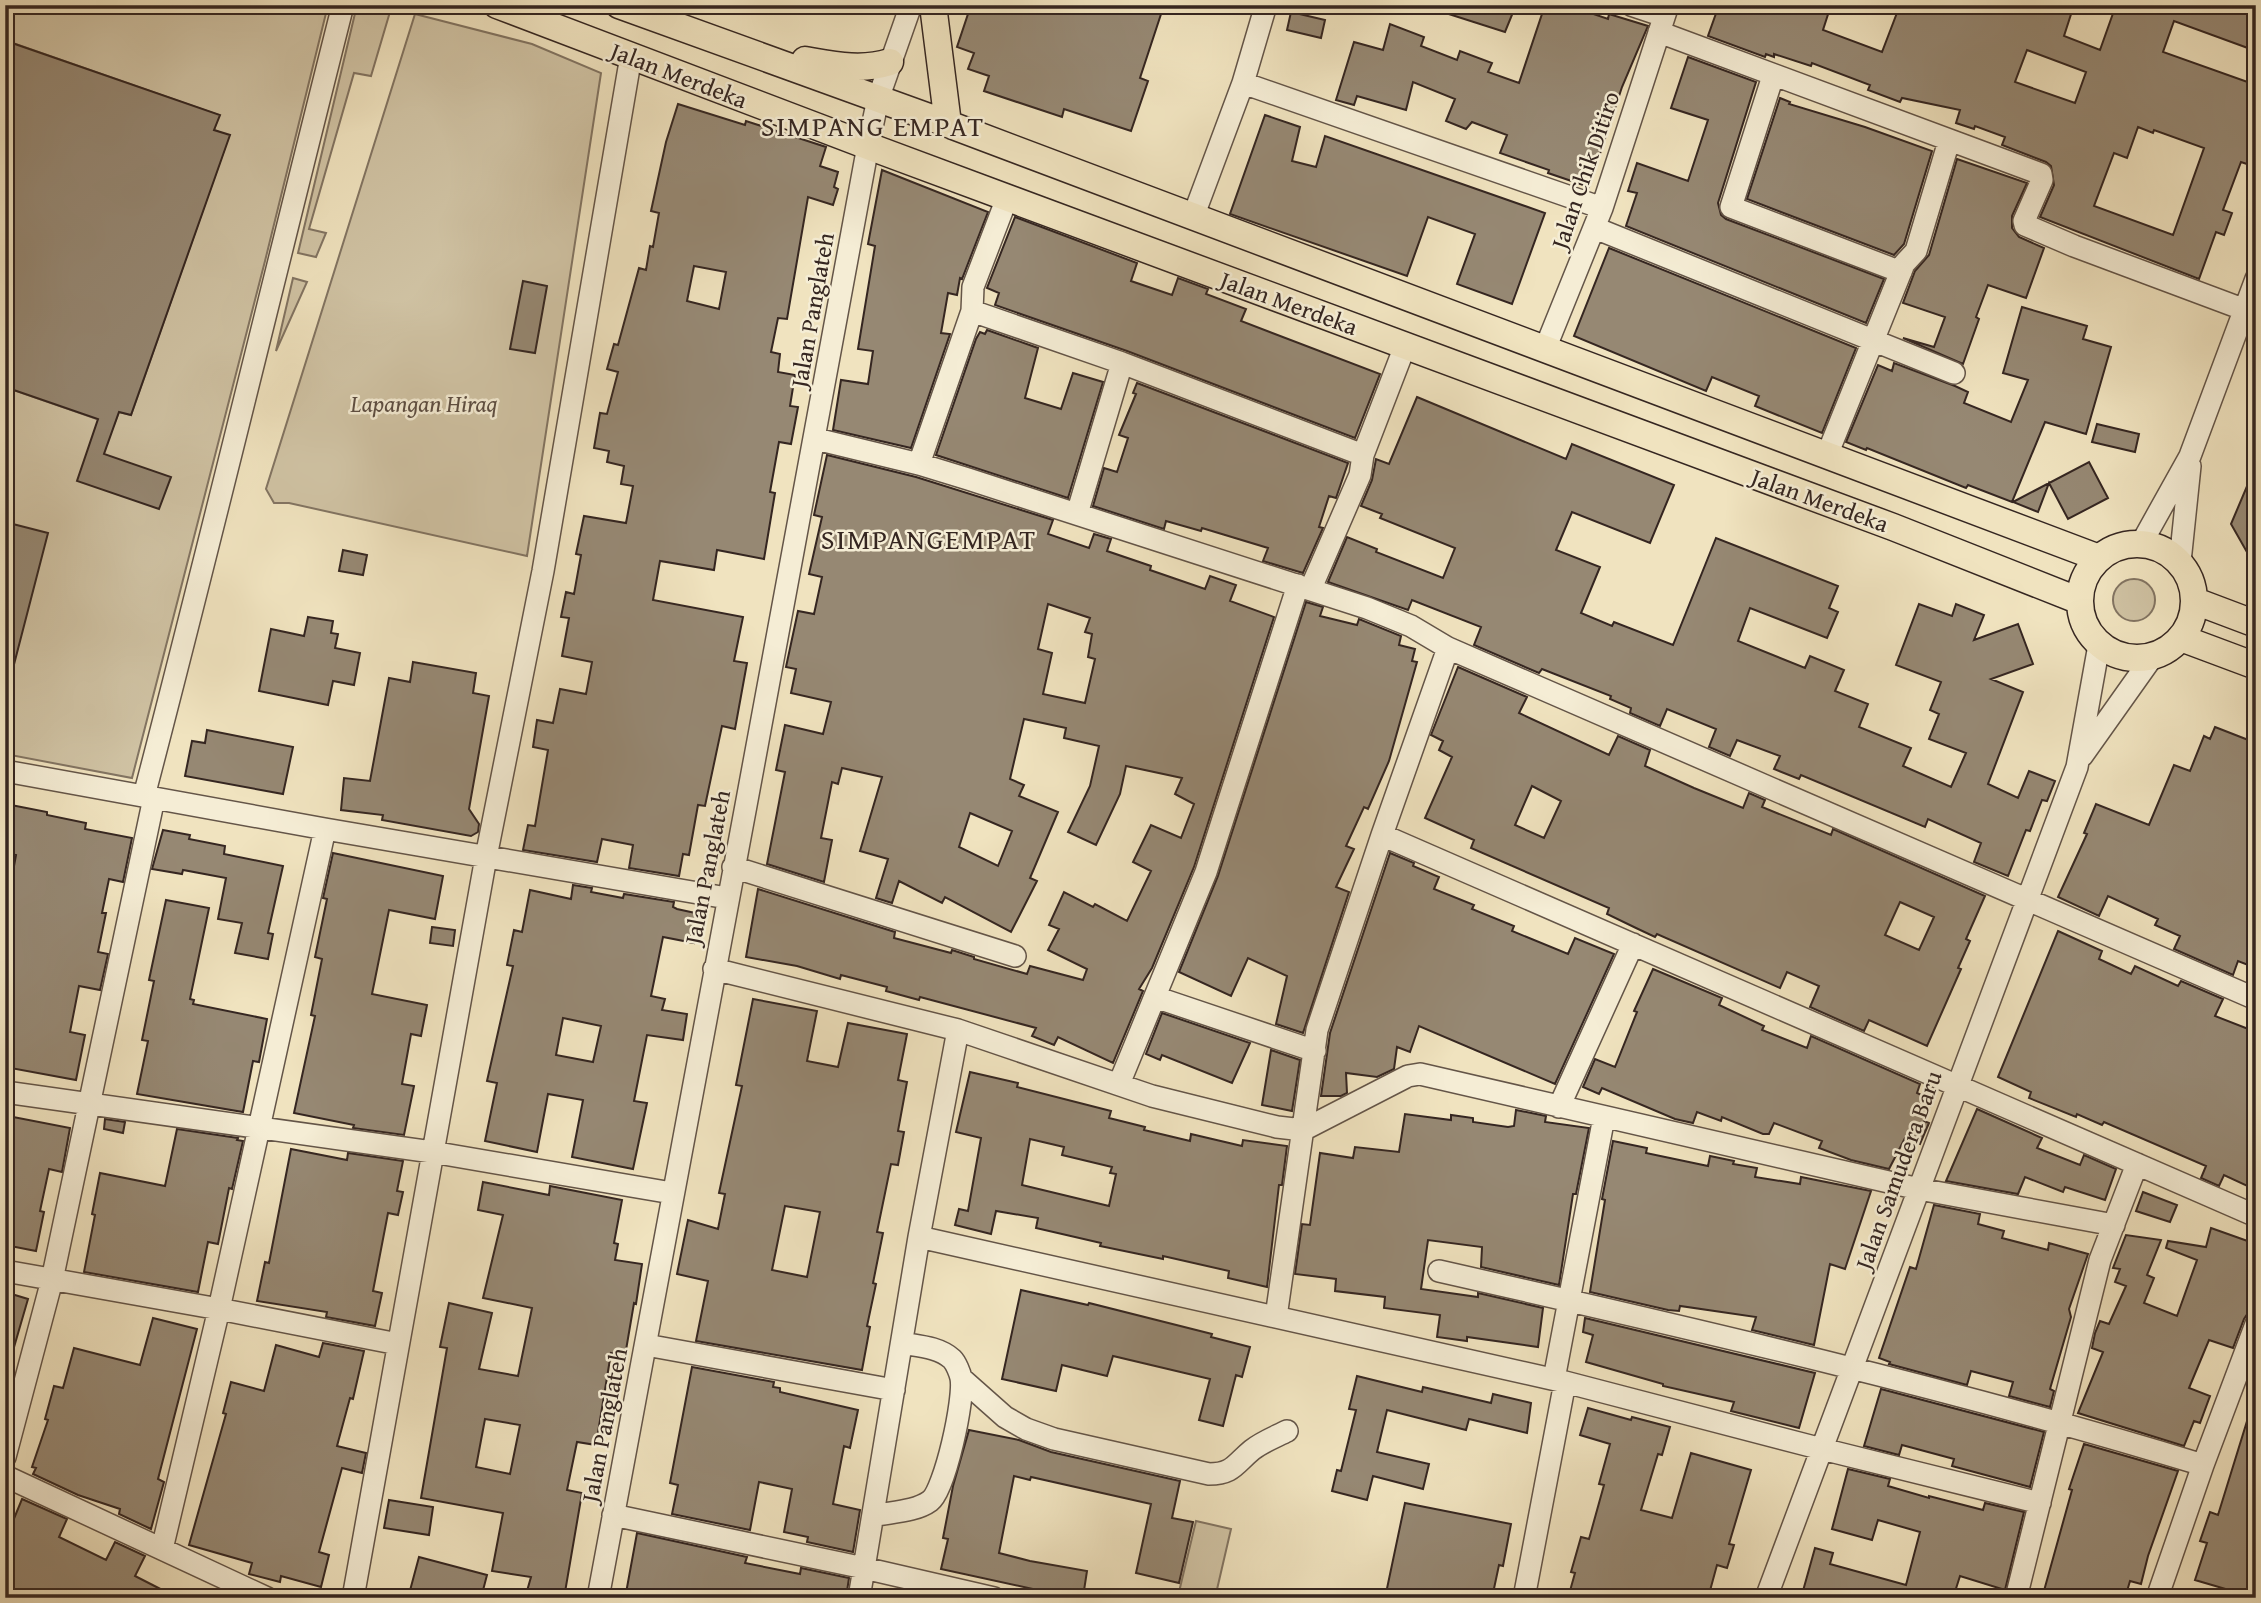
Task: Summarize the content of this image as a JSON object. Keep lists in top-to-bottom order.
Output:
{
  "streets": {
    "main road": ["Jalan Merdeka"],
    "street": ["Jalan Chik Ditiro", "Jalan Panglateh", "Jalan Samudera Baru"]
  },
  "crossings": [
    ["Jalan Merdeka", "Jalan Chik Ditiro"],
    ["Jalan Merdeka", "Jalan Panglateh"],
    ["Jalan Merdeka", "Jalan Samudera Baru"]
  ],
  "districts": ["SIMPANG EMPAT", "SIMPANGEMPAT"],
  "parks": ["Lapangan Hiraq"]
}
